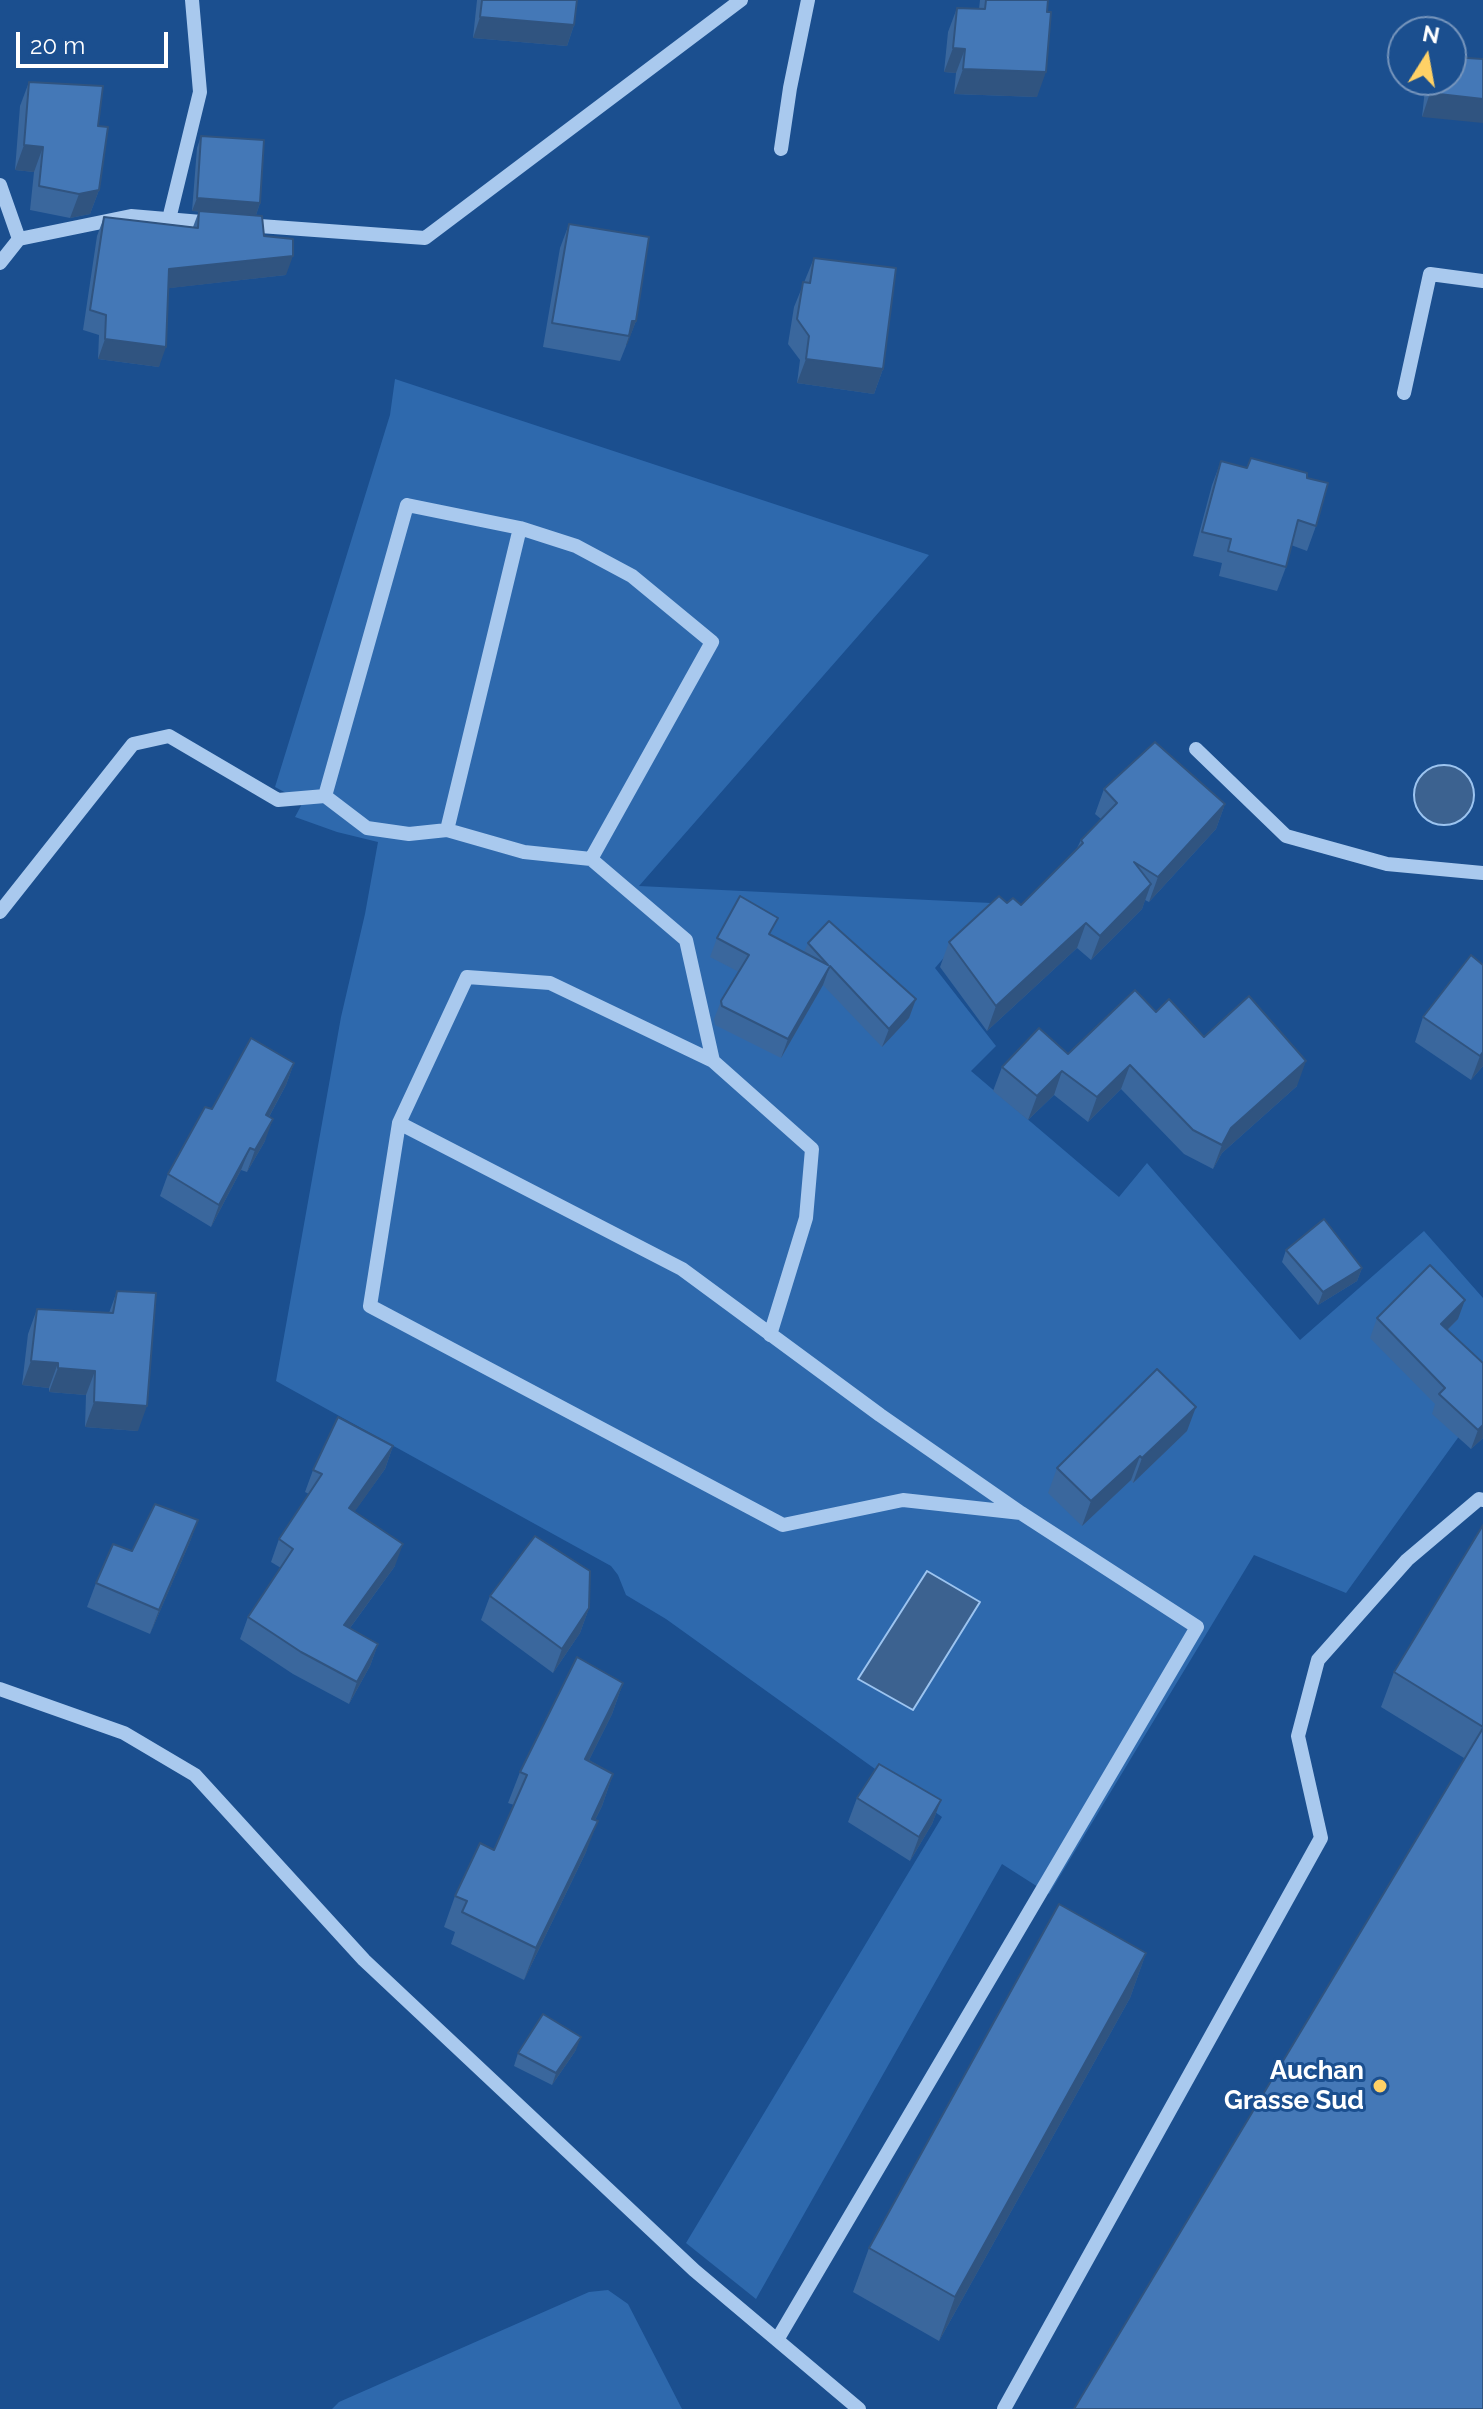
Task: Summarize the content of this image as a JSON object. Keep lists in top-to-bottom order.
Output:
{
  "places": ["Auchan Grasse Sud"],
  "scale_bar": "20 m",
  "north": "top"
}
